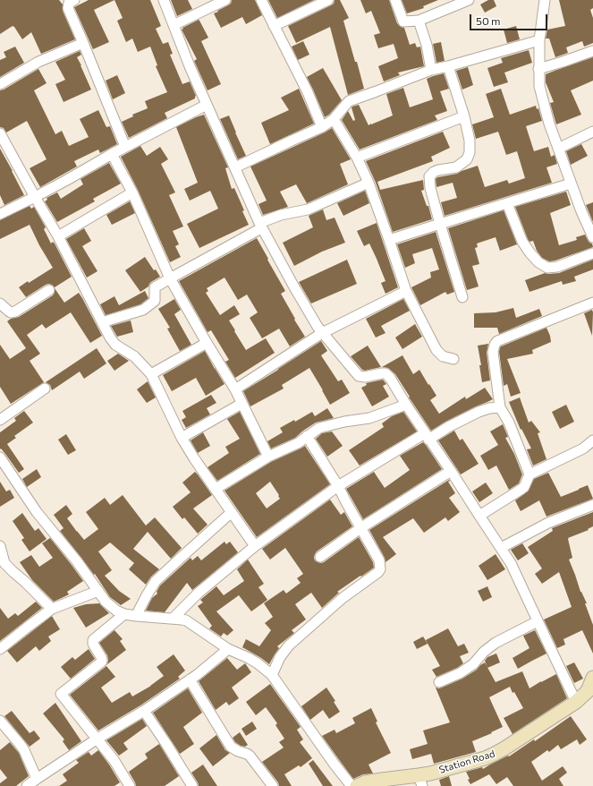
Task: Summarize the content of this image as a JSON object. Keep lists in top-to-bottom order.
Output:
{
  "streets": {
    "main road": ["Station Road"]
  },
  "scale_bar": "50 m"
}
